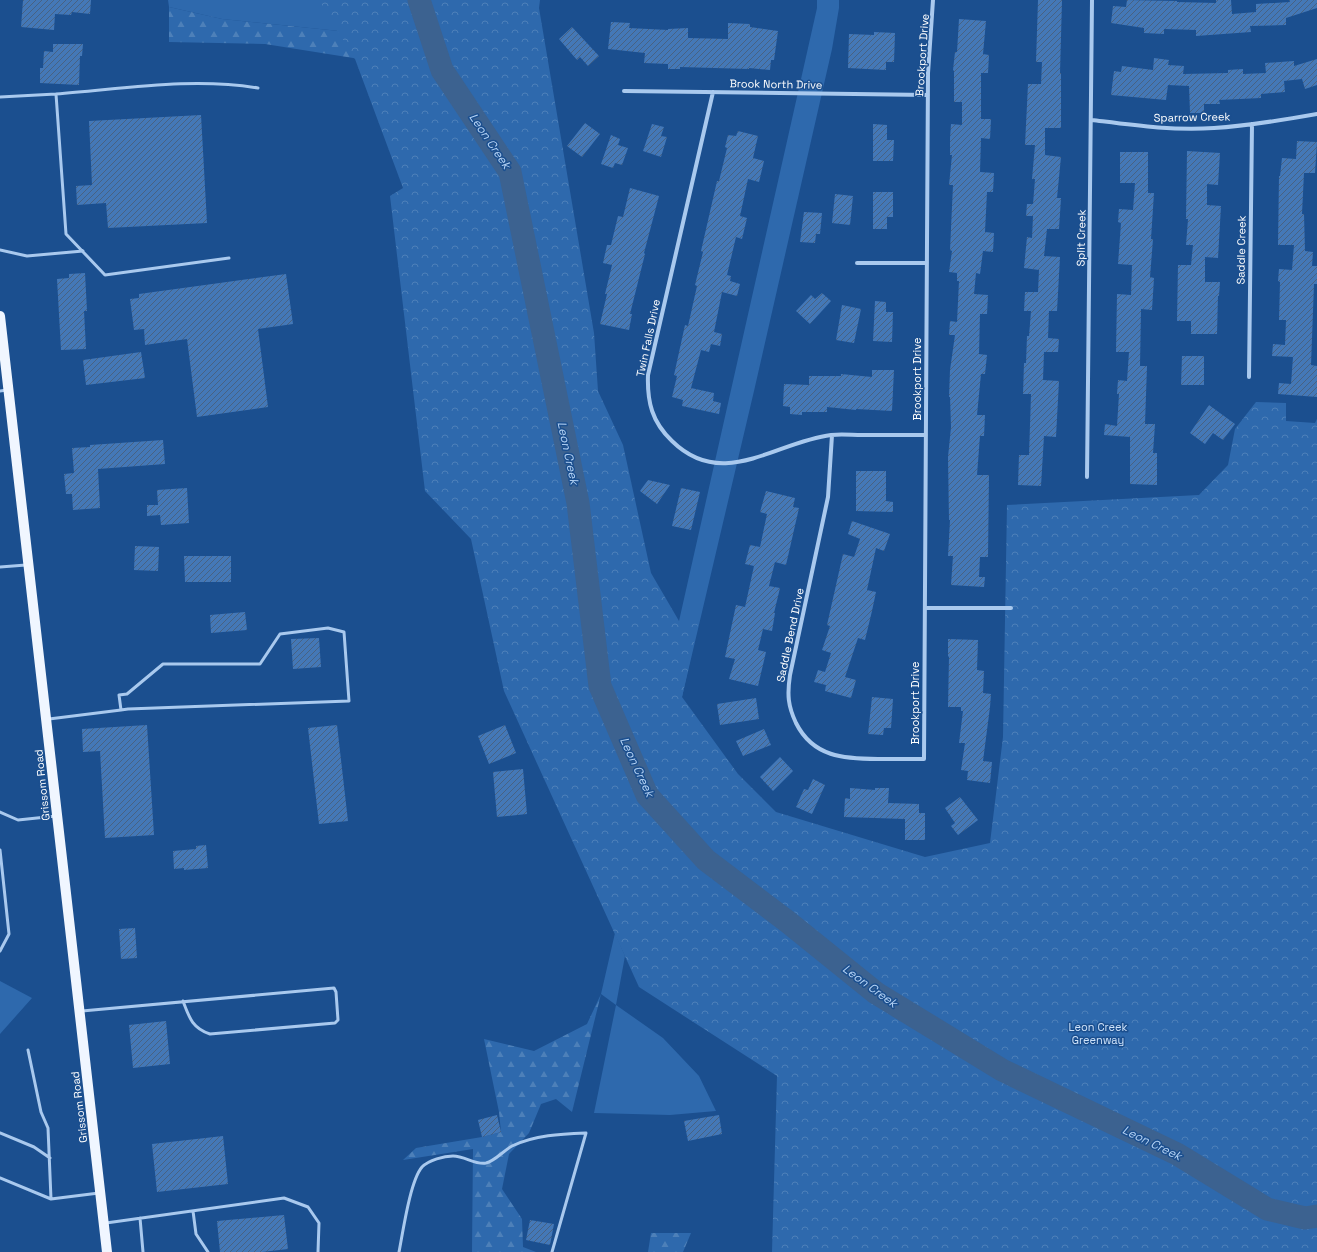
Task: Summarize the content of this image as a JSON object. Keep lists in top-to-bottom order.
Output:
{
  "streets": {
    "main road": ["Grissom Road"],
    "street": [
      "Brookport Drive",
      "Brook North Drive",
      "Sparrow Creek",
      "Split Creek",
      "Saddle Creek",
      "Twin Falls Drive",
      "Saddle Bend Drive"
    ]
  },
  "crossings": [
    ["Brookport Drive", "Brook North Drive"],
    ["Brookport Drive", "Twin Falls Drive"],
    ["Brookport Drive", "Saddle Bend Drive"],
    ["Brook North Drive", "Twin Falls Drive"],
    ["Sparrow Creek", "Split Creek"],
    ["Sparrow Creek", "Saddle Creek"],
    ["Twin Falls Drive", "Saddle Bend Drive"]
  ],
  "water": ["Leon Creek"],
  "parks": ["Leon Creek Greenway"]
}
